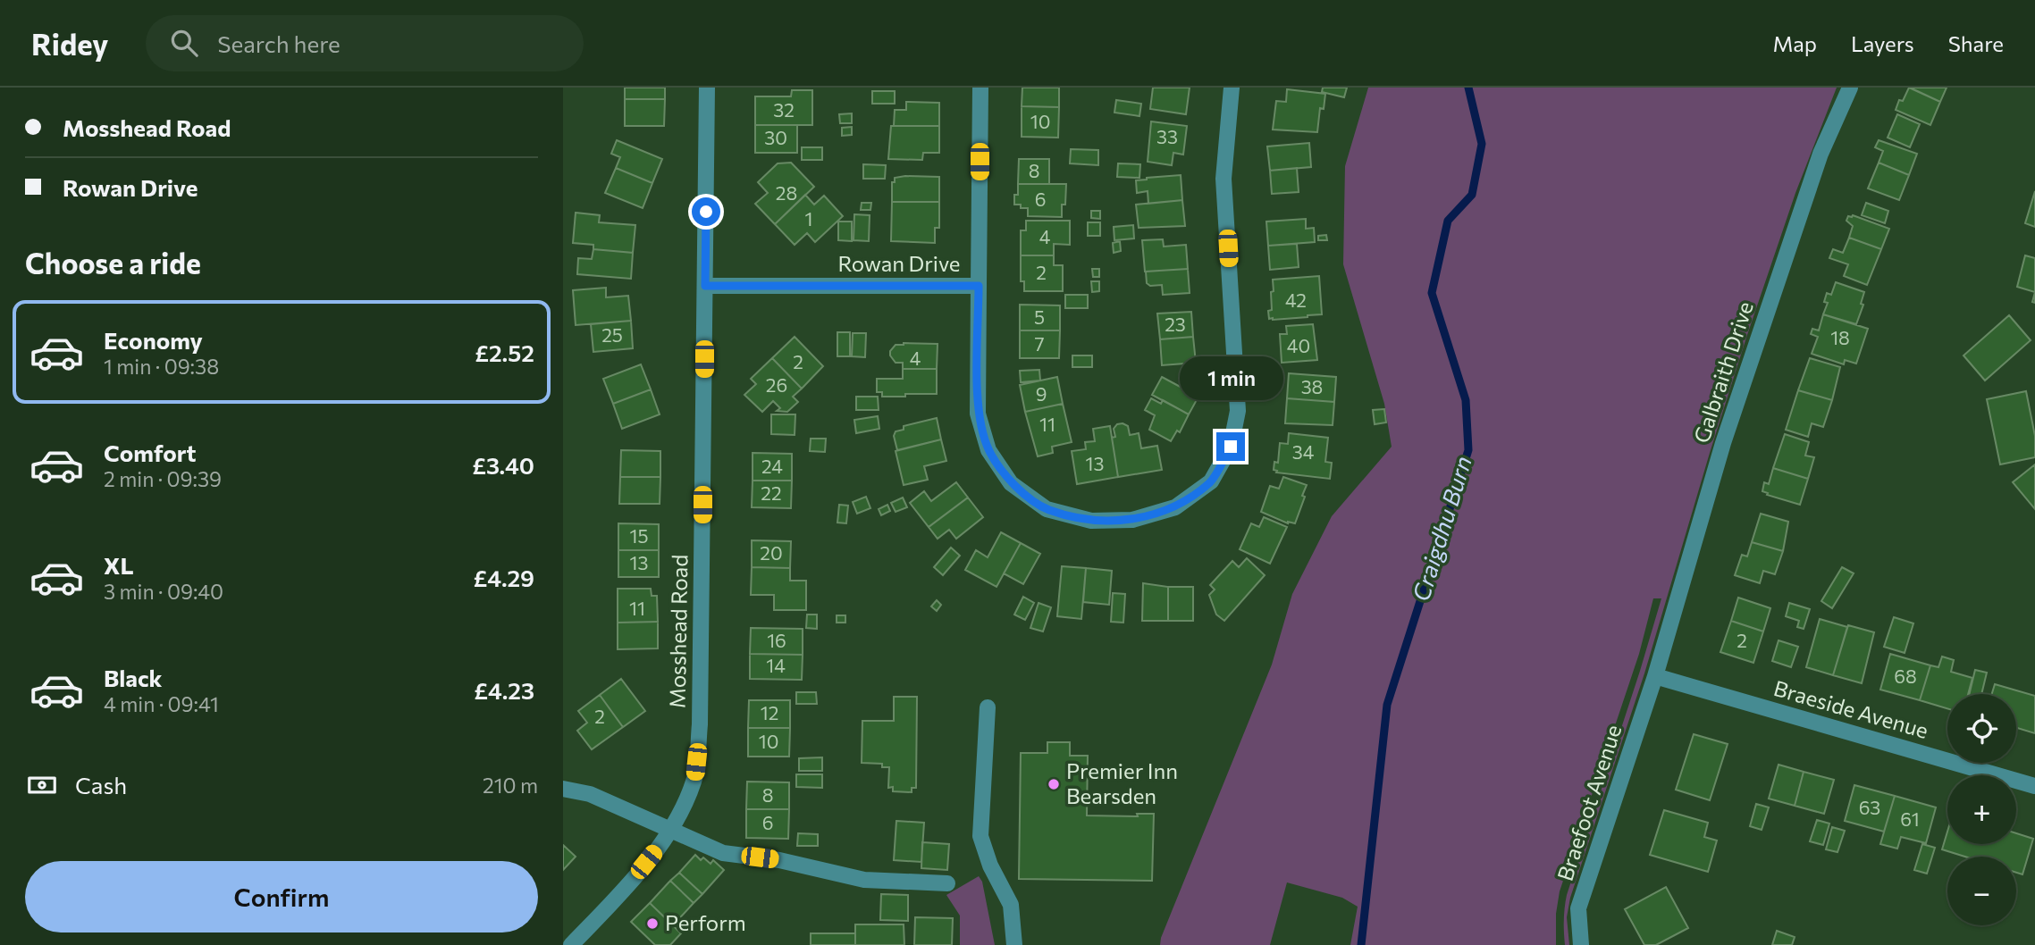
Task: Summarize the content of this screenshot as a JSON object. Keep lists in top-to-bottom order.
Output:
{
  "streets": {
    "street": [
      "Rowan Drive",
      "Galbraith Drive",
      "Mosshead Road",
      "Braeside Avenue",
      "Braefoot Avenue"
    ]
  },
  "crossings": [
    ["Rowan Drive", "Mosshead Road"],
    ["Galbraith Drive", "Braeside Avenue"],
    ["Galbraith Drive", "Braefoot Avenue"],
    ["Braeside Avenue", "Braefoot Avenue"]
  ],
  "water": ["Craigdhu Burn"],
  "places": ["Premier Inn Bearsden", "Perform"],
  "house_numbers": [
    "32",
    "10",
    "33",
    "30",
    "8",
    "28",
    "6",
    "1",
    "4",
    "2",
    "42",
    "5",
    "23",
    "25",
    "18",
    "7",
    "40",
    "4",
    "2",
    "26",
    "38",
    "9",
    "11",
    "34",
    "13",
    "24",
    "22",
    "15",
    "20",
    "13",
    "11",
    "16",
    "2",
    "14",
    "68",
    "12",
    "2",
    "10",
    "8",
    "63",
    "61",
    "6"
  ],
  "page": {
    "header": "Ridey",
    "search": "Search here",
    "nav": ["Map", "Layers", "Share"],
    "banner": ["Mosshead Road", "Rowan Drive"],
    "heading": "Choose a ride",
    "list": [
      {
        "name": "Economy",
        "note": "1 min · 09:38",
        "value": "£2.52"
      },
      {
        "name": "Comfort",
        "note": "2 min · 09:39",
        "value": "£3.40"
      },
      {
        "name": "XL",
        "note": "3 min · 09:40",
        "value": "£4.29"
      },
      {
        "name": "Black",
        "note": "4 min · 09:41",
        "value": "£4.23"
      }
    ],
    "bubble": "1 min",
    "map_buttons": ["+", "−"],
    "pay": ["Cash", "210 m"],
    "buttons": "Confirm"
  }
}
